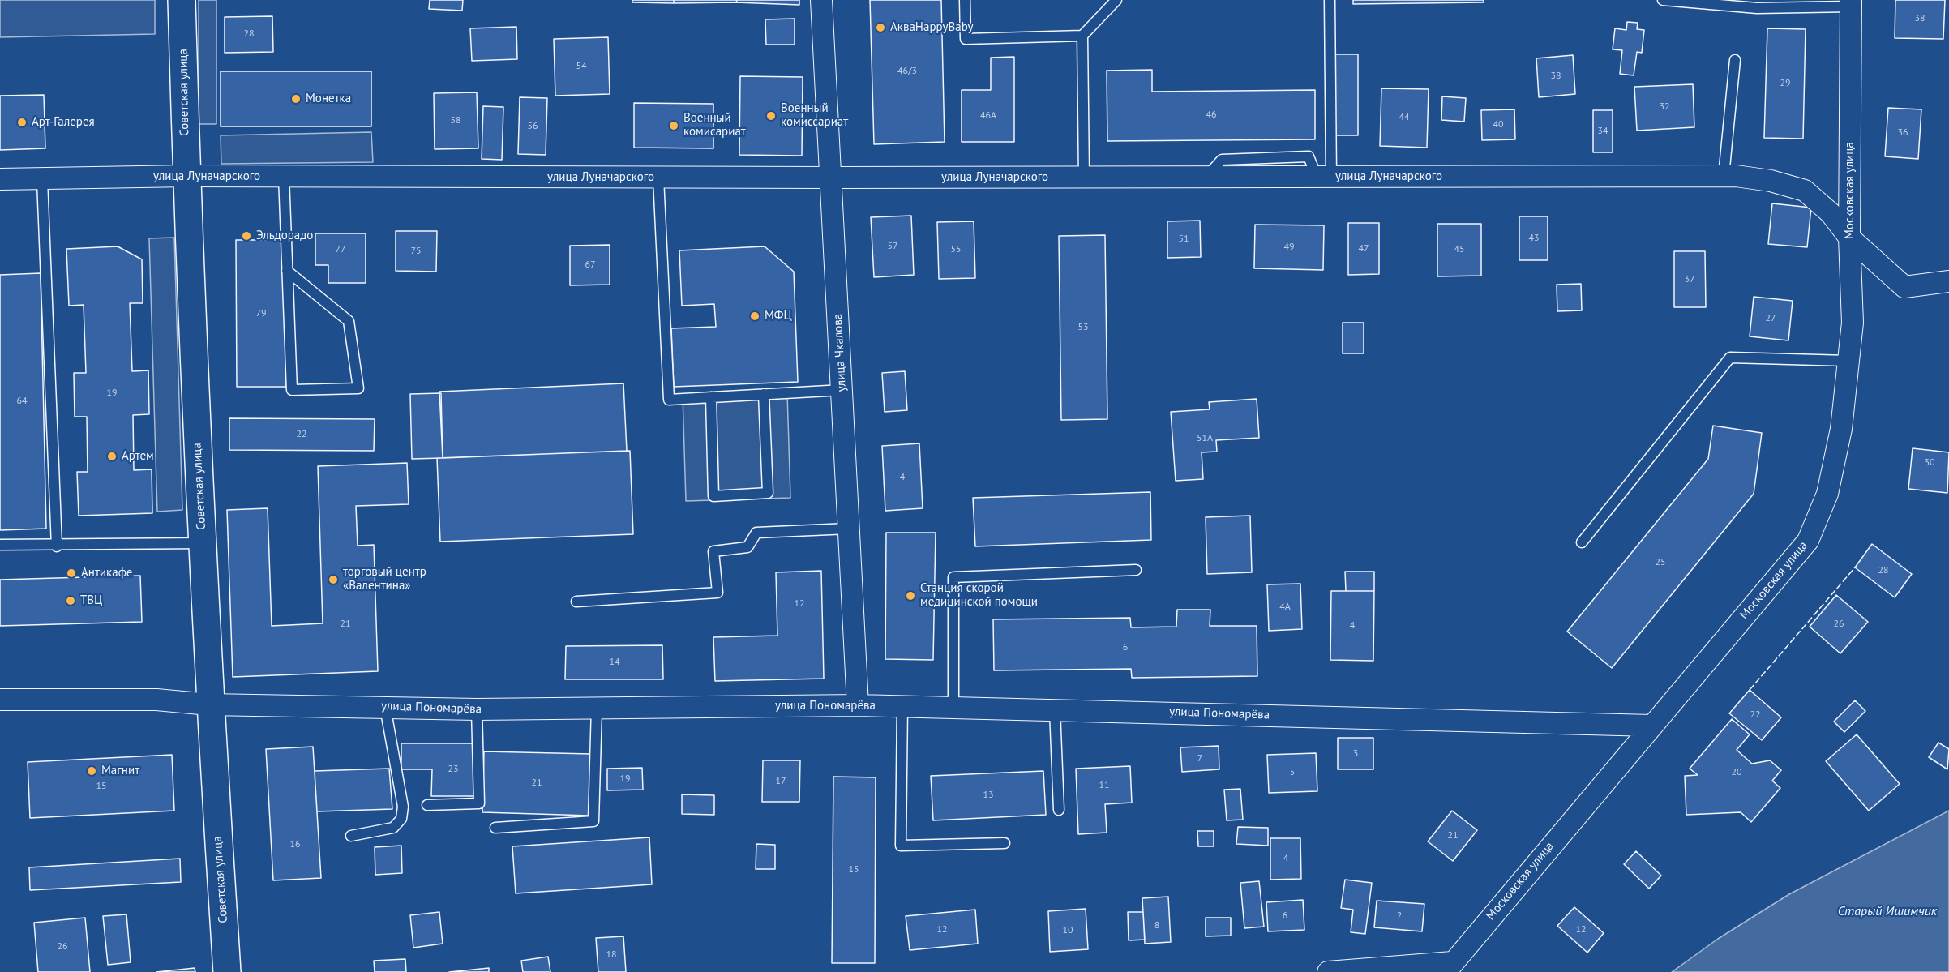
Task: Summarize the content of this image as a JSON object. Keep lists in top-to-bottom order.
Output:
{
  "streets": {
    "main road": ["Советская улица"],
    "street": [
      "улица Луначарского",
      "Московская улица",
      "улица Чкалова",
      "улица Пономарёва"
    ]
  },
  "crossings": [
    ["Советская улица", "улица Луначарского"],
    ["Советская улица", "улица Пономарёва"],
    ["улица Луначарского", "Московская улица"],
    ["улица Луначарского", "улица Чкалова"],
    ["Московская улица", "улица Пономарёва"],
    ["улица Чкалова", "улица Пономарёва"]
  ],
  "water": ["Старый Ишимчик"],
  "places": [
    "АкваHappyBaby",
    "Монетка",
    "Военный комиссариат",
    "Арт-Галерея",
    "Военный комисариат",
    "Эльдорадо",
    "МФЦ",
    "Артем",
    "Антикафе",
    "торговый центр «Валентина»",
    "Станция скорой медицинской помощи",
    "ТВЦ",
    "Магнит"
  ],
  "house_numbers": [
    "38",
    "28",
    "54",
    "46/3",
    "38",
    "29",
    "32",
    "46",
    "46А",
    "44",
    "58",
    "40",
    "56",
    "34",
    "36",
    "43",
    "51",
    "57",
    "49",
    "47",
    "77",
    "55",
    "45",
    "75",
    "67",
    "37",
    "79",
    "27",
    "53",
    "19",
    "64",
    "22",
    "51А",
    "30",
    "4",
    "25",
    "28",
    "12",
    "4А",
    "21",
    "26",
    "4",
    "6",
    "14",
    "22",
    "3",
    "7",
    "23",
    "5",
    "20",
    "19",
    "17",
    "21",
    "11",
    "15",
    "13",
    "21",
    "16",
    "4",
    "15",
    "6",
    "2",
    "8",
    "12",
    "12",
    "10",
    "26",
    "18"
  ]
}
